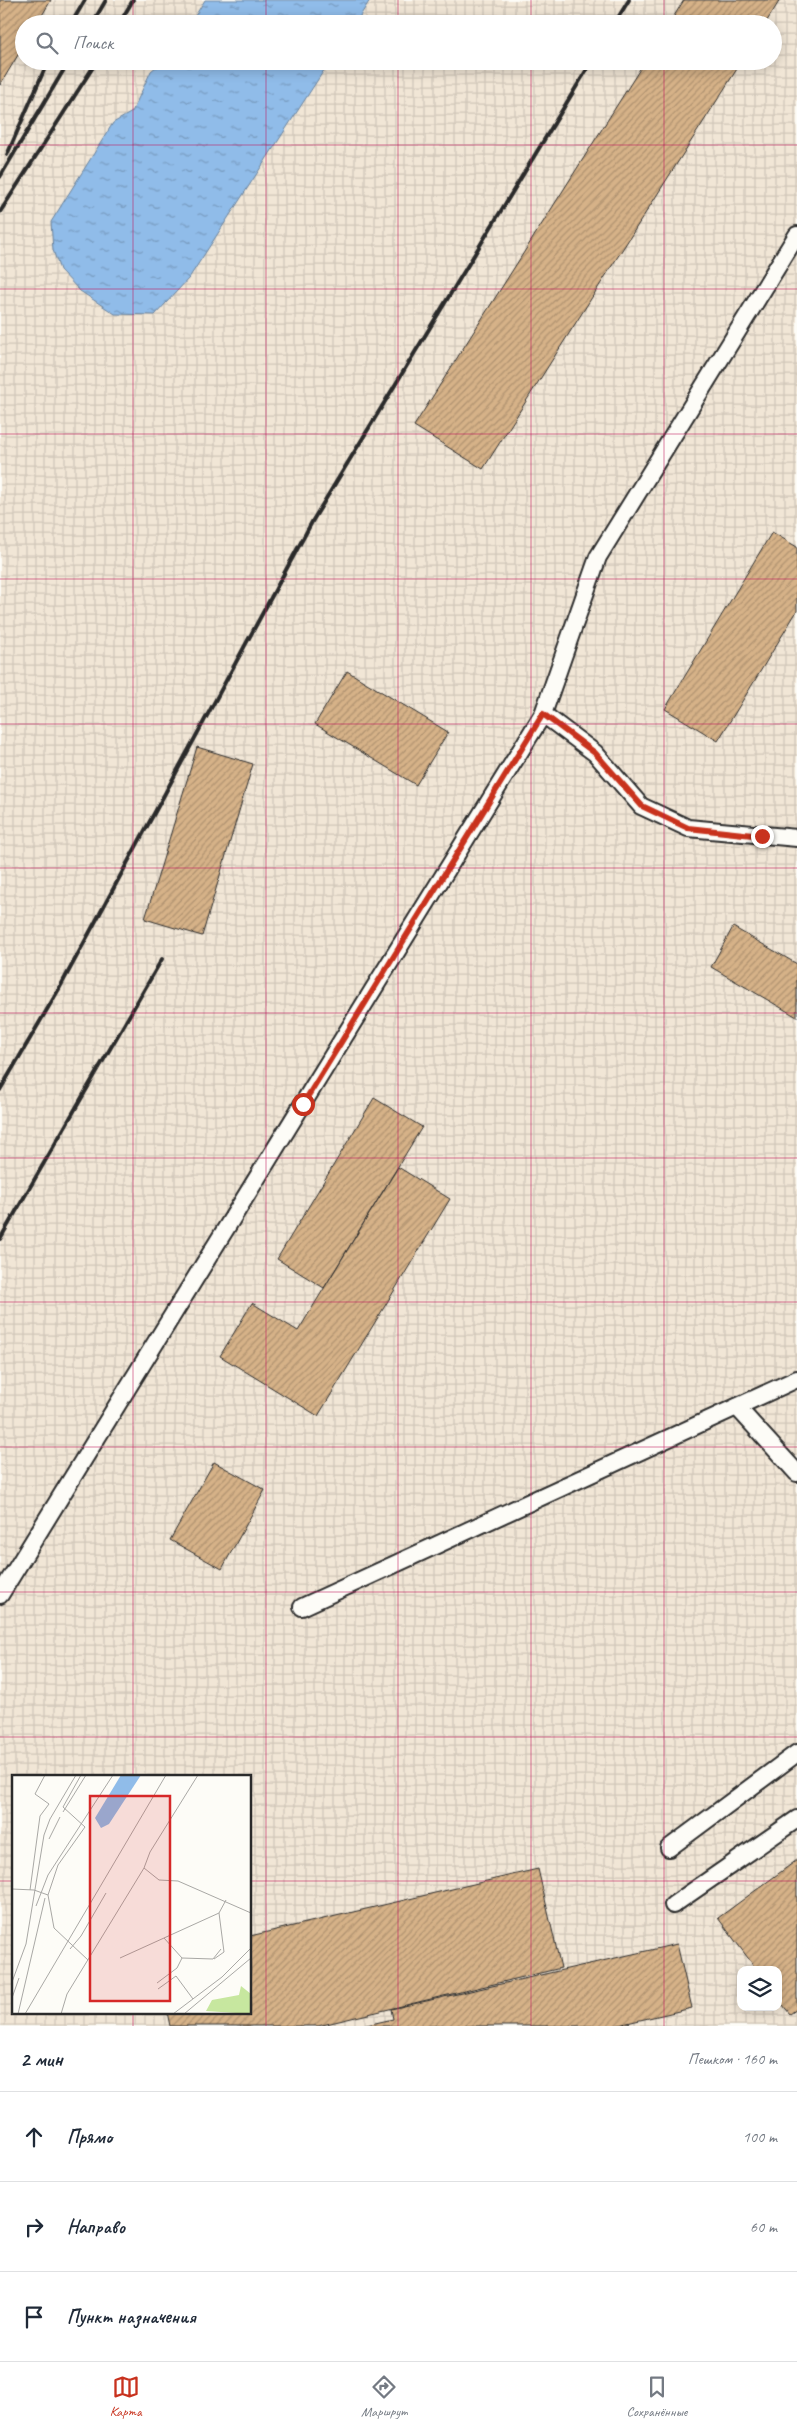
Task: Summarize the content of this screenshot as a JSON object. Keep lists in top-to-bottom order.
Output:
{
  "page": {
    "search": "Поиск",
    "heading": ["2 мин", "Пешком · 160 m"],
    "list": [
      ["Прямо", "100 m"],
      ["Направо", "60 m"],
      "Пункт назначения"
    ],
    "nav": ["Карта", "Маршрут", "Сохранённые"]
  }
}
